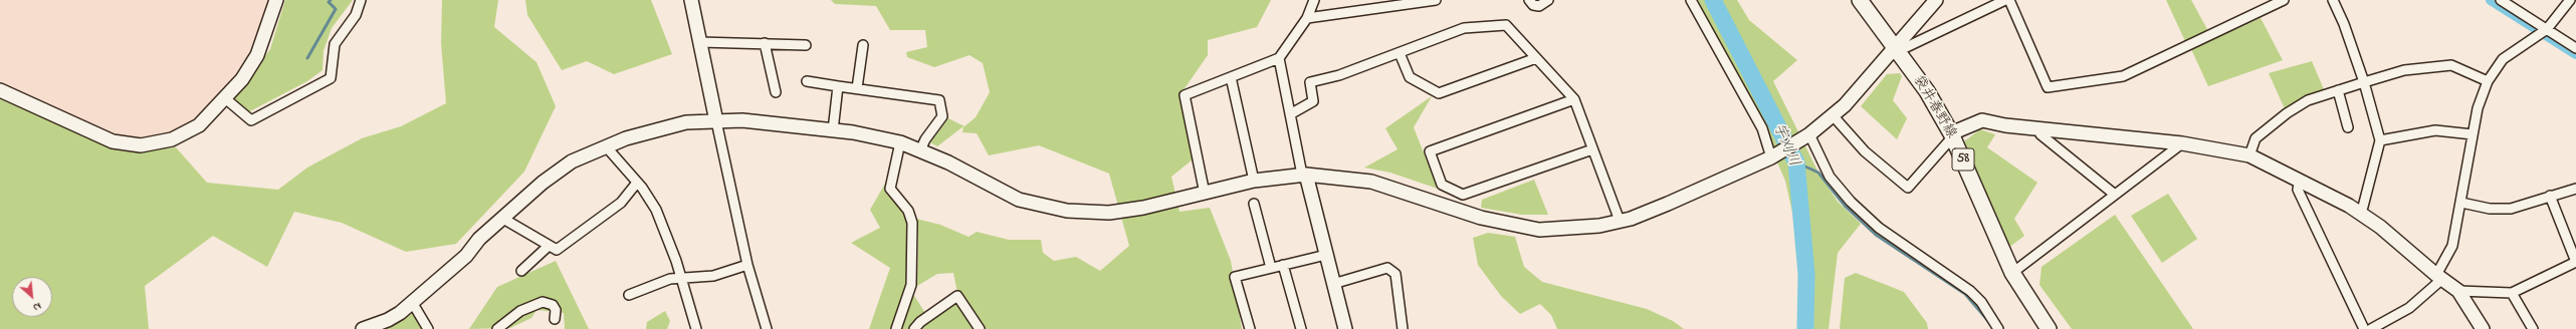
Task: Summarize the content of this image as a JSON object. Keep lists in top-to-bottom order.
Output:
{
  "streets": {
    "main road": ["袋井春野線", "58"]
  },
  "water": ["宇刈川"],
  "north": "bottom right"
}
